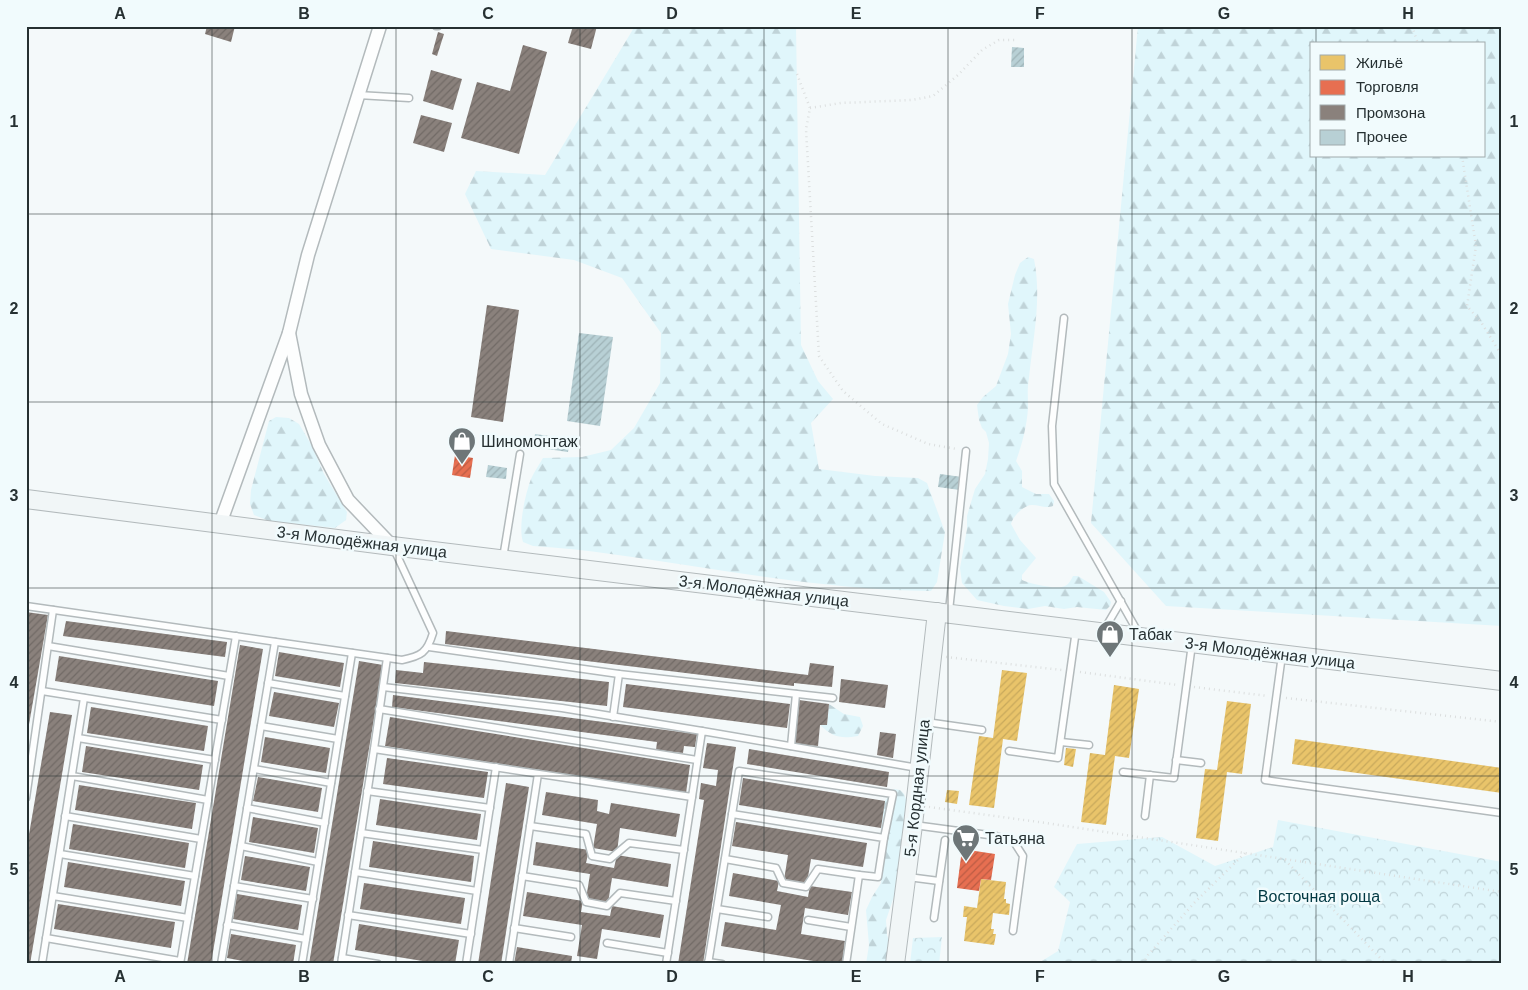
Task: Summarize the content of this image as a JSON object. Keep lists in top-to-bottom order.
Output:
{
  "streets": {
    "main road": ["3-я Молодёжная улица", "5-я Кордная улица"]
  },
  "crossings": [
    ["3-я Молодёжная улица", "5-я Кордная улица"]
  ],
  "parks": ["Восточная роща"],
  "places": {
    "shop": ["Шиномонтаж", "Табак"],
    "supermarket": ["Татьяна"]
  },
  "legend": [
    "Жильё",
    "Торговля",
    "Промзона",
    "Прочее"
  ],
  "grid": {
    "columns": [
      "A",
      "B",
      "C",
      "D",
      "E",
      "F",
      "G",
      "H"
    ],
    "rows": [
      "1",
      "2",
      "3",
      "4",
      "5"
    ]
  }
}
